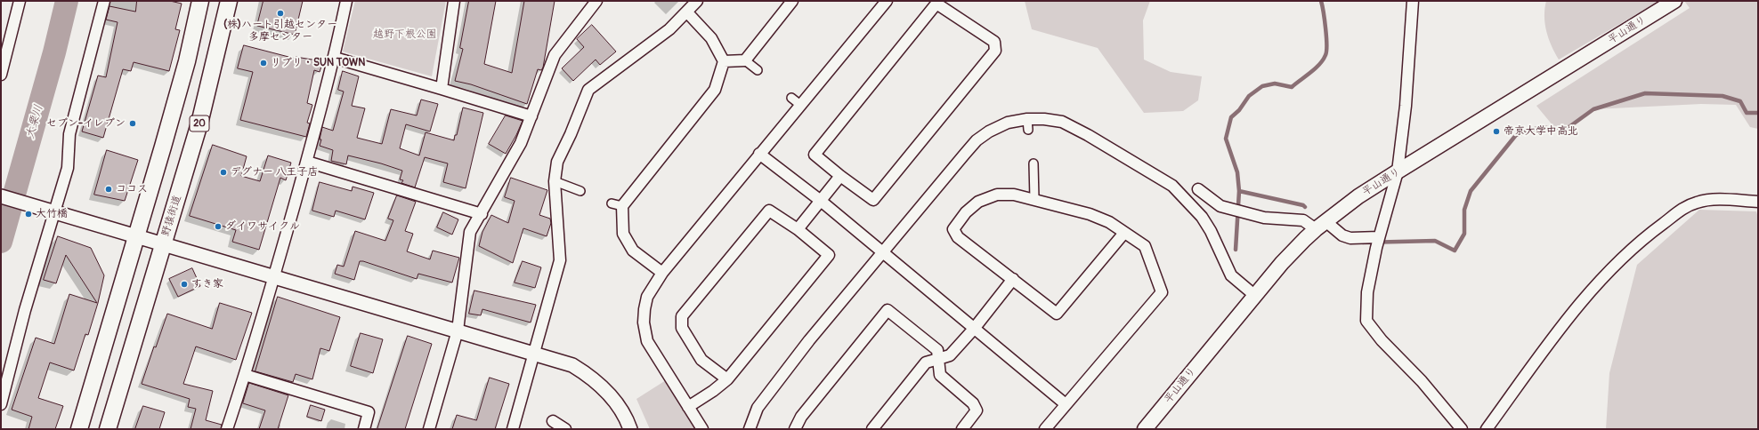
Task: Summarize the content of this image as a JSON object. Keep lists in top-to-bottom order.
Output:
{
  "streets": {
    "main road": ["平山通り", "20", "野猿街道"]
  },
  "water": ["大栗川"],
  "parks": ["越野下根公園"],
  "places": [
    "(株)ハート引越センター 多摩センター",
    "リブリ・SUN TOWN",
    "セブン-イレブン",
    "帝京大学中高北",
    "デグナー 八王子店",
    "ココス",
    "大竹橋",
    "ダイワサイクル",
    "すき家"
  ]
}
